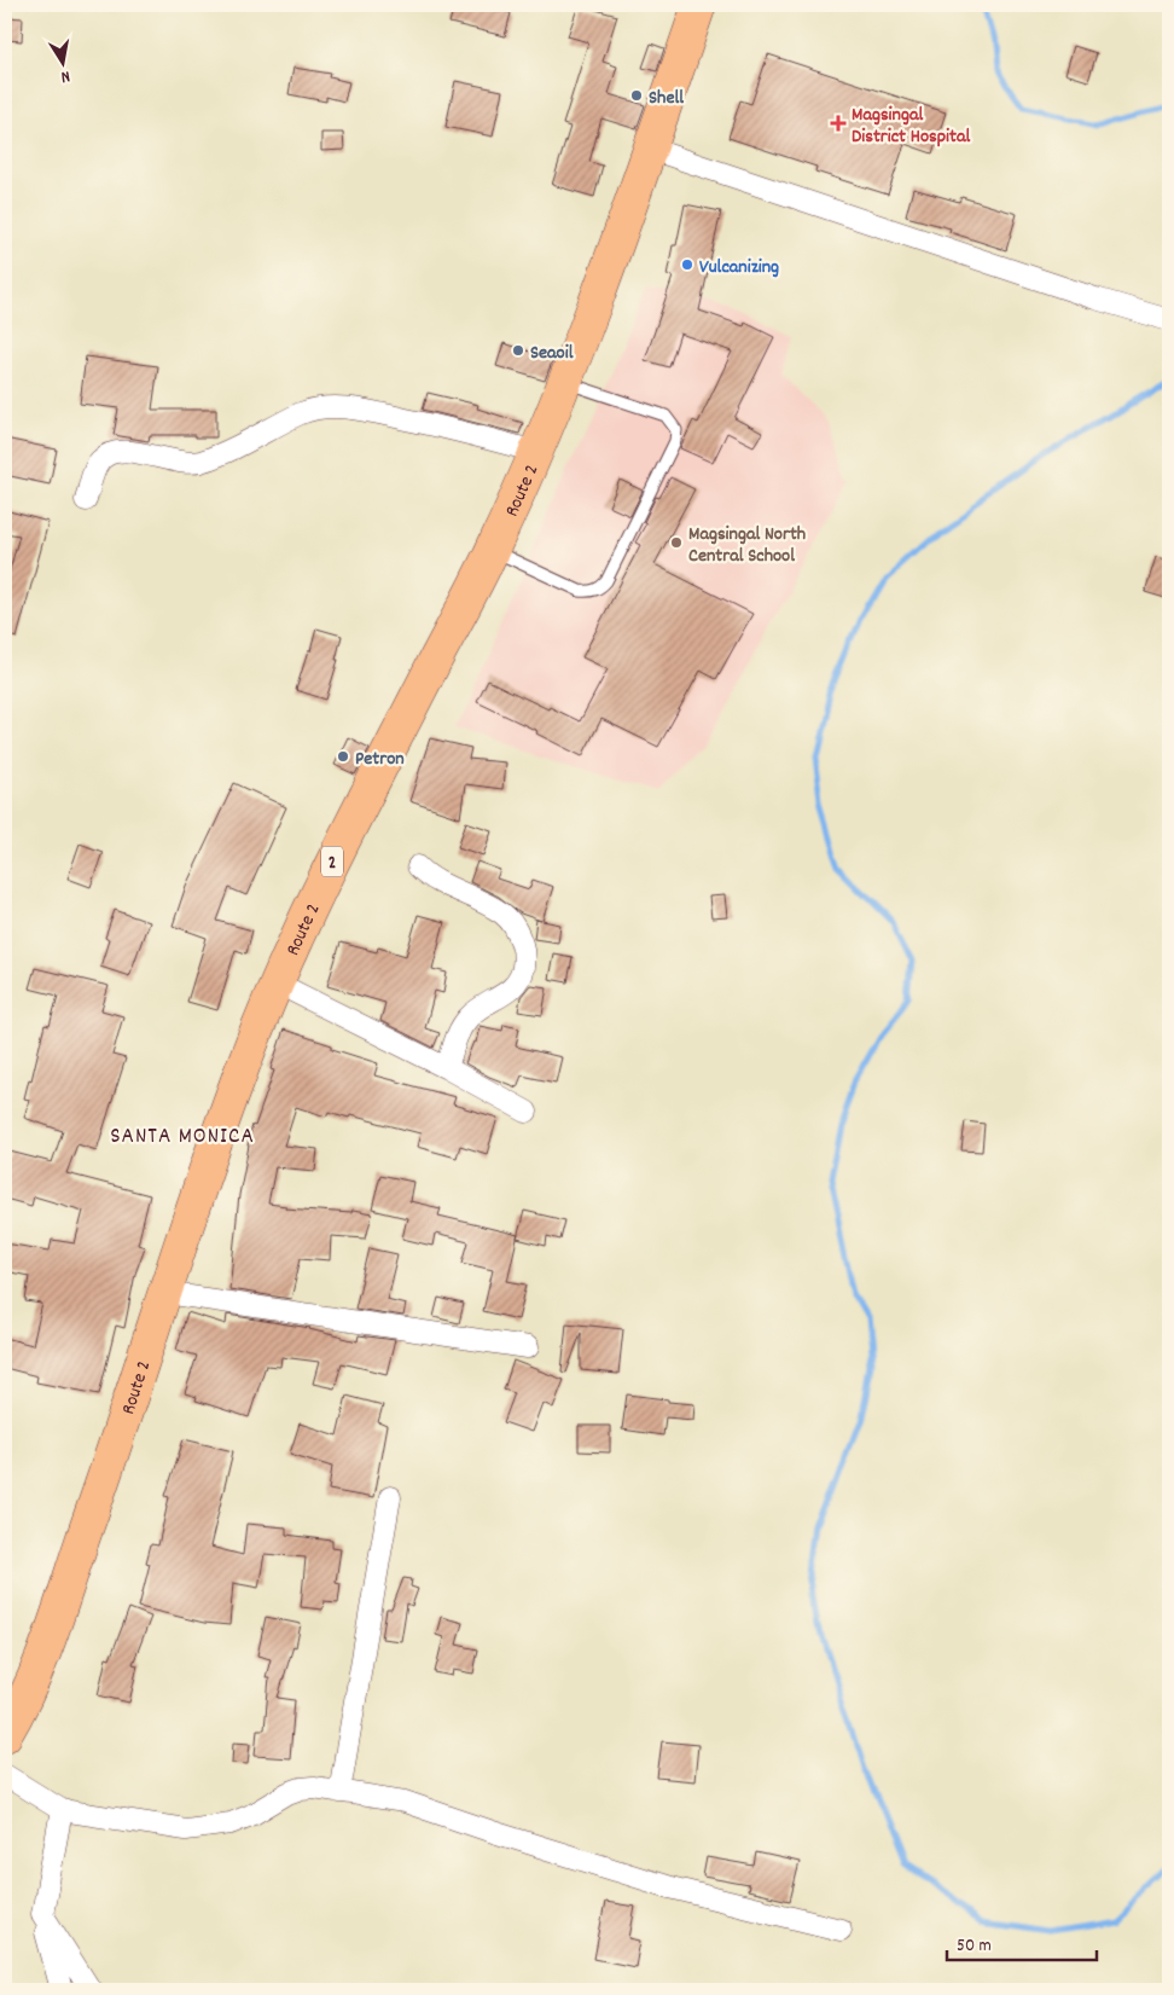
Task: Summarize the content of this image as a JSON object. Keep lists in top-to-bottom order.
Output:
{
  "streets": {
    "highway": ["Route 2", "2"]
  },
  "districts": ["SANTA MONICA"],
  "places": {
    "other": [
      "Shell",
      "Vulcanizing",
      "Seaoil",
      "Magsingal North Central School",
      "Petron"
    ],
    "health": ["Magsingal District Hospital"]
  },
  "scale_bar": "50 m",
  "north": "bottom"
}
